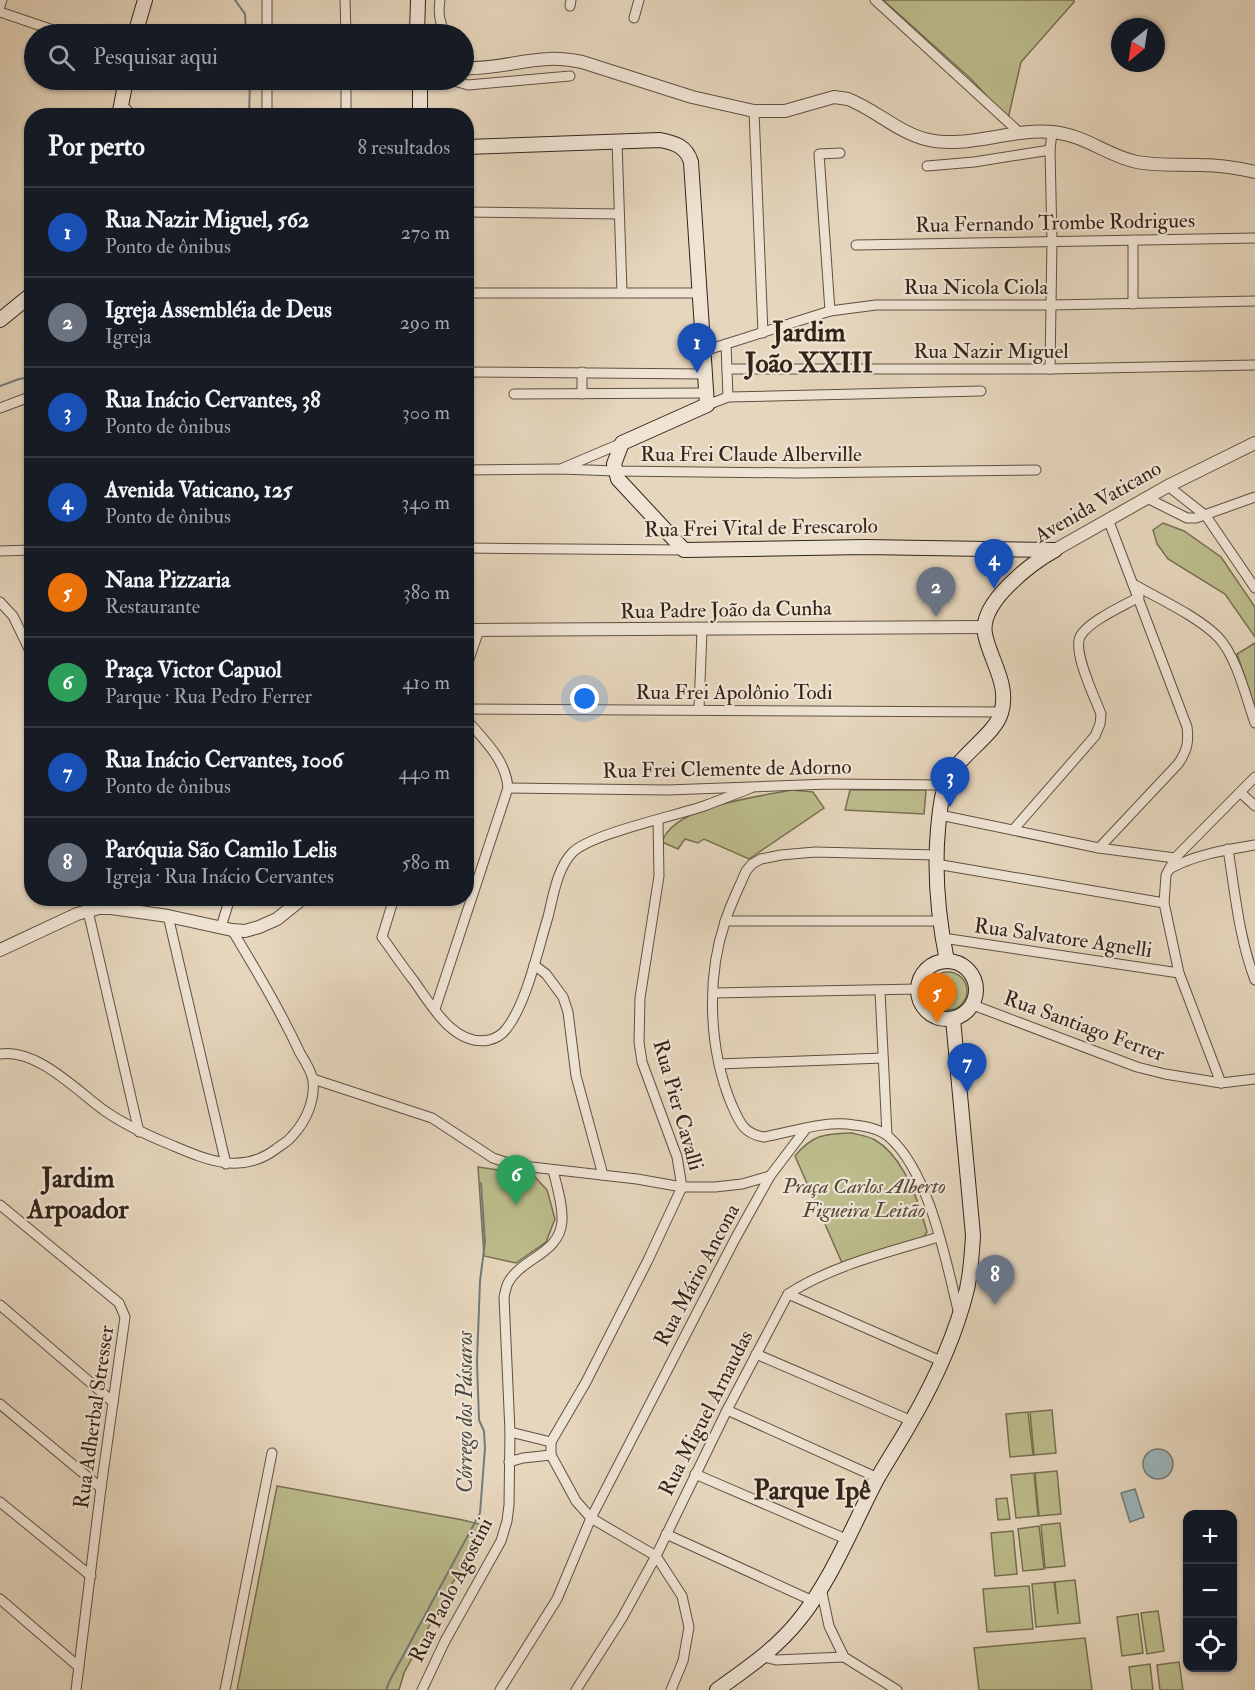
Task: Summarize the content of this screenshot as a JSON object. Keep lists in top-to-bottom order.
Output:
{
  "streets": {
    "main road": ["Avenida Vaticano", "Rua Frei Vital de Frescarolo"],
    "street": [
      "Rua Fernando Trombe Rodrigues",
      "Rua Nicola Ciola",
      "Rua Nazir Miguel",
      "Rua Frei Claude Alberville",
      "Rua Padre João da Cunha",
      "Rua Frei Apolônio Todi",
      "Rua Frei Clemente de Adorno",
      "Rua Salvatore Agnelli",
      "Rua Santiago Ferrer",
      "Rua Pier Cavalli",
      "Rua Mário Ancona",
      "Rua Miguel Arnaudas",
      "Rua Adherbal Stresser",
      "Rua Paolo Agostini"
    ]
  },
  "crossings": [
    ["Avenida Vaticano", "Rua Frei Vital de Frescarolo"],
    ["Avenida Vaticano", "Rua Padre João da Cunha"]
  ],
  "districts": ["Jardim João XXIII", "Jardim Arpoador", "Parque Ipê"],
  "water": ["Córrego dos Pássaros"],
  "parks": ["Praça Carlos Alberto Figueira Leitão"],
  "north": "bottom left",
  "page": {
    "search": "Pesquisar aqui",
    "heading": ["Por perto", "8 resultados"],
    "list": [
      {
        "mark": "1",
        "name": "Rua Nazir Miguel, 562",
        "note": "Ponto de ônibus",
        "value": "270 m"
      },
      {
        "mark": "2",
        "name": "Igreja Assembléia de Deus",
        "note": "Igreja",
        "value": "290 m"
      },
      {
        "mark": "3",
        "name": "Rua Inácio Cervantes, 38",
        "note": "Ponto de ônibus",
        "value": "300 m"
      },
      {
        "mark": "4",
        "name": "Avenida Vaticano, 125",
        "note": "Ponto de ônibus",
        "value": "340 m"
      },
      {
        "mark": "5",
        "name": "Nana Pizzaria",
        "note": "Restaurante",
        "value": "380 m"
      },
      {
        "mark": "6",
        "name": "Praça Victor Capuol",
        "note": "Parque · Rua Pedro Ferrer",
        "value": "410 m"
      },
      {
        "mark": "7",
        "name": "Rua Inácio Cervantes, 1006",
        "note": "Ponto de ônibus",
        "value": "440 m"
      },
      {
        "mark": "8",
        "name": "Paróquia São Camilo Lelis",
        "note": "Igreja · Rua Inácio Cervantes",
        "value": "580 m"
      }
    ],
    "pins": [
      "1",
      "4",
      "2",
      "3",
      "5",
      "7",
      "6",
      "8"
    ],
    "map_buttons": ["+", "−"]
  }
}
